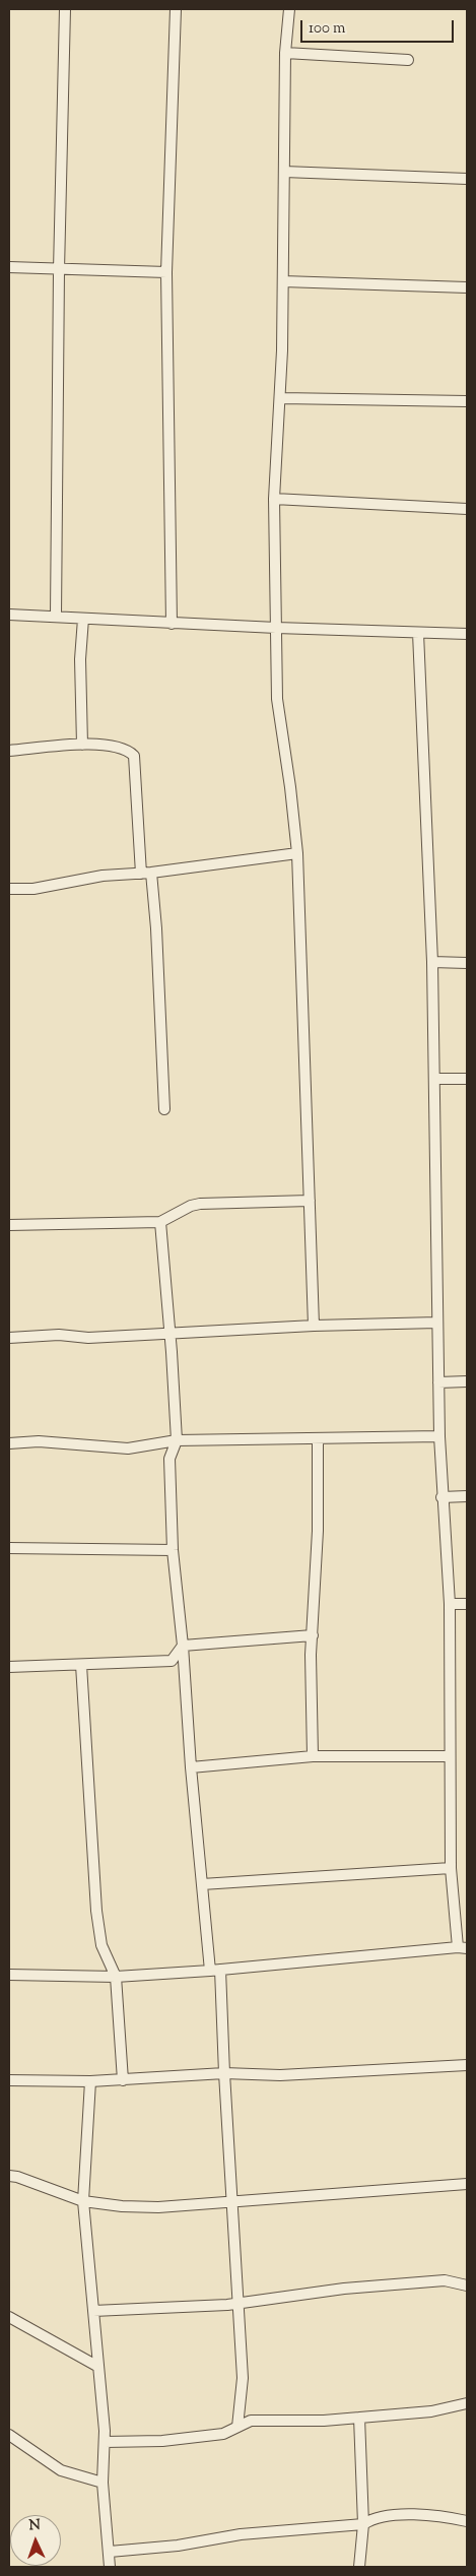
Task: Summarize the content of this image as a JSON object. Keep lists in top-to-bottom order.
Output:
{
  "scale_bar": "100 m",
  "north": "top"
}
